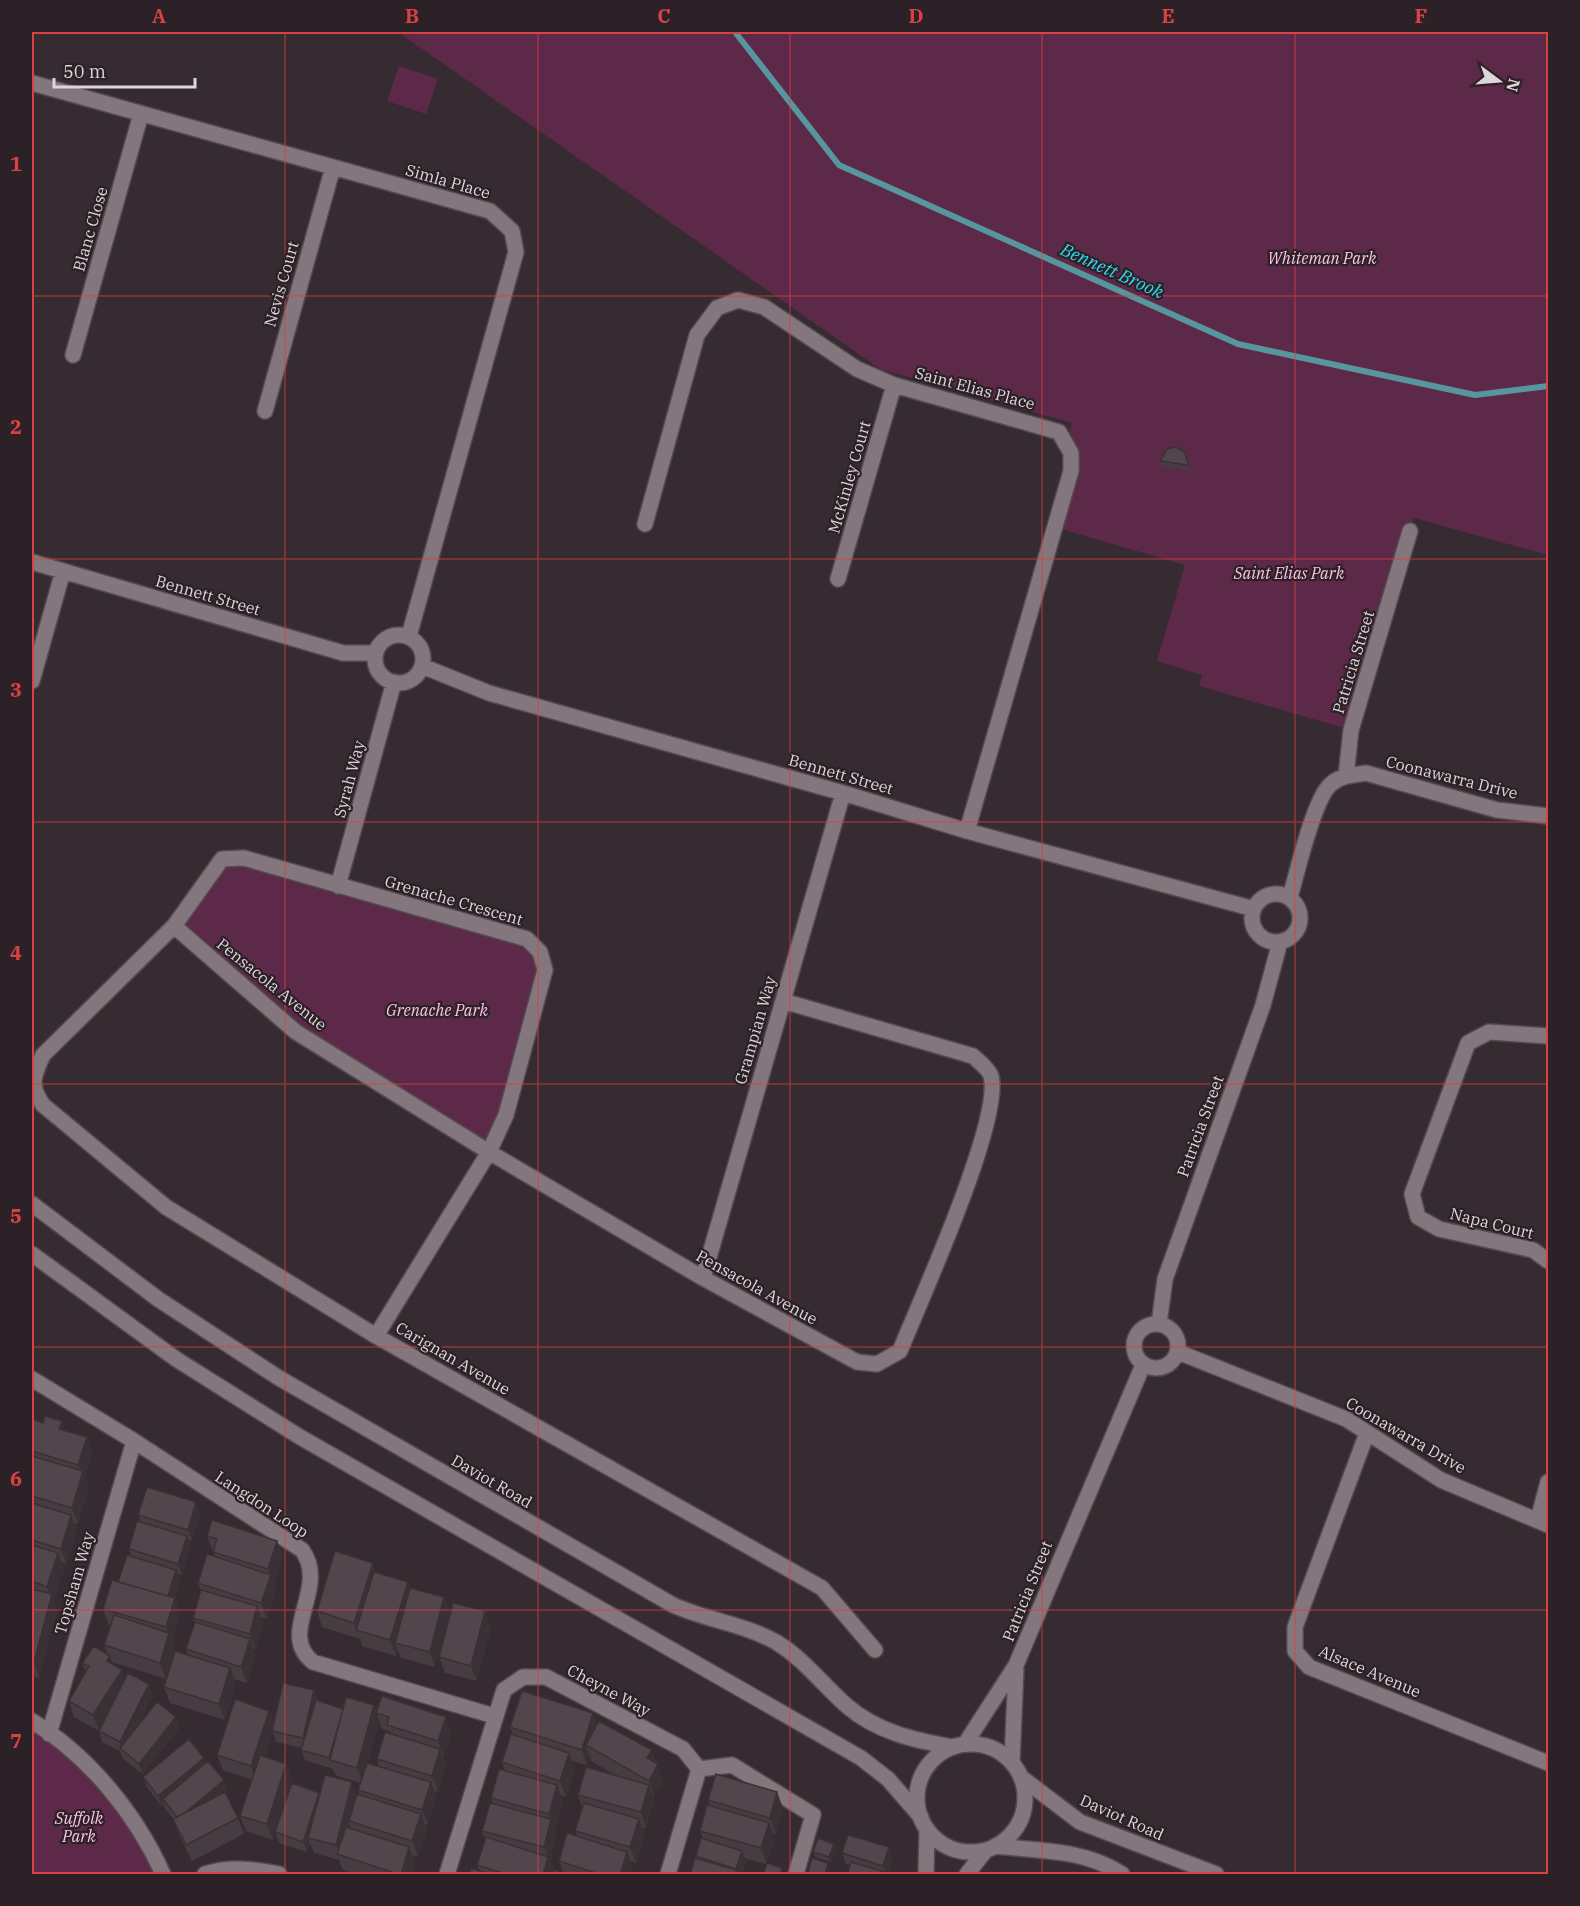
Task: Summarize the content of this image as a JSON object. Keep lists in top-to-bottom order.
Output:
{
  "streets": {
    "street": [
      "Simla Place",
      "Blanc Close",
      "Nevis Court",
      "Saint Elias Place",
      "McKinley Court",
      "Bennett Street",
      "Patricia Street",
      "Coonawarra Drive",
      "Syrah Way",
      "Grenache Crescent",
      "Pensacola Avenue",
      "Grampian Way",
      "Napa Court",
      "Carignan Avenue",
      "Daviot Road",
      "Langdon Loop",
      "Topsham Way",
      "Alsace Avenue",
      "Cheyne Way"
    ]
  },
  "crossings": [
    ["Simla Place", "Blanc Close"],
    ["Simla Place", "Nevis Court"],
    ["Simla Place", "Bennett Street"],
    ["Simla Place", "Syrah Way"],
    ["Saint Elias Place", "McKinley Court"],
    ["Saint Elias Place", "Bennett Street"],
    ["Bennett Street", "Patricia Street"],
    ["Bennett Street", "Syrah Way"],
    ["Bennett Street", "Grampian Way"],
    ["Patricia Street", "Coonawarra Drive"],
    ["Patricia Street", "Daviot Road"],
    ["Coonawarra Drive", "Alsace Avenue"],
    ["Syrah Way", "Grenache Crescent"],
    ["Grenache Crescent", "Pensacola Avenue"],
    ["Grenache Crescent", "Carignan Avenue"],
    ["Pensacola Avenue", "Grampian Way"],
    ["Langdon Loop", "Topsham Way"],
    ["Langdon Loop", "Cheyne Way"]
  ],
  "water": ["Bennett Brook"],
  "parks": [
    "Whiteman Park",
    "Saint Elias Park",
    "Grenache Park",
    "Suffolk Park"
  ],
  "scale_bar": "50 m",
  "north": "right",
  "grid": {
    "columns": [
      "A",
      "B",
      "C",
      "D",
      "E",
      "F"
    ],
    "rows": [
      "1",
      "2",
      "3",
      "4",
      "5",
      "6",
      "7"
    ]
  }
}
